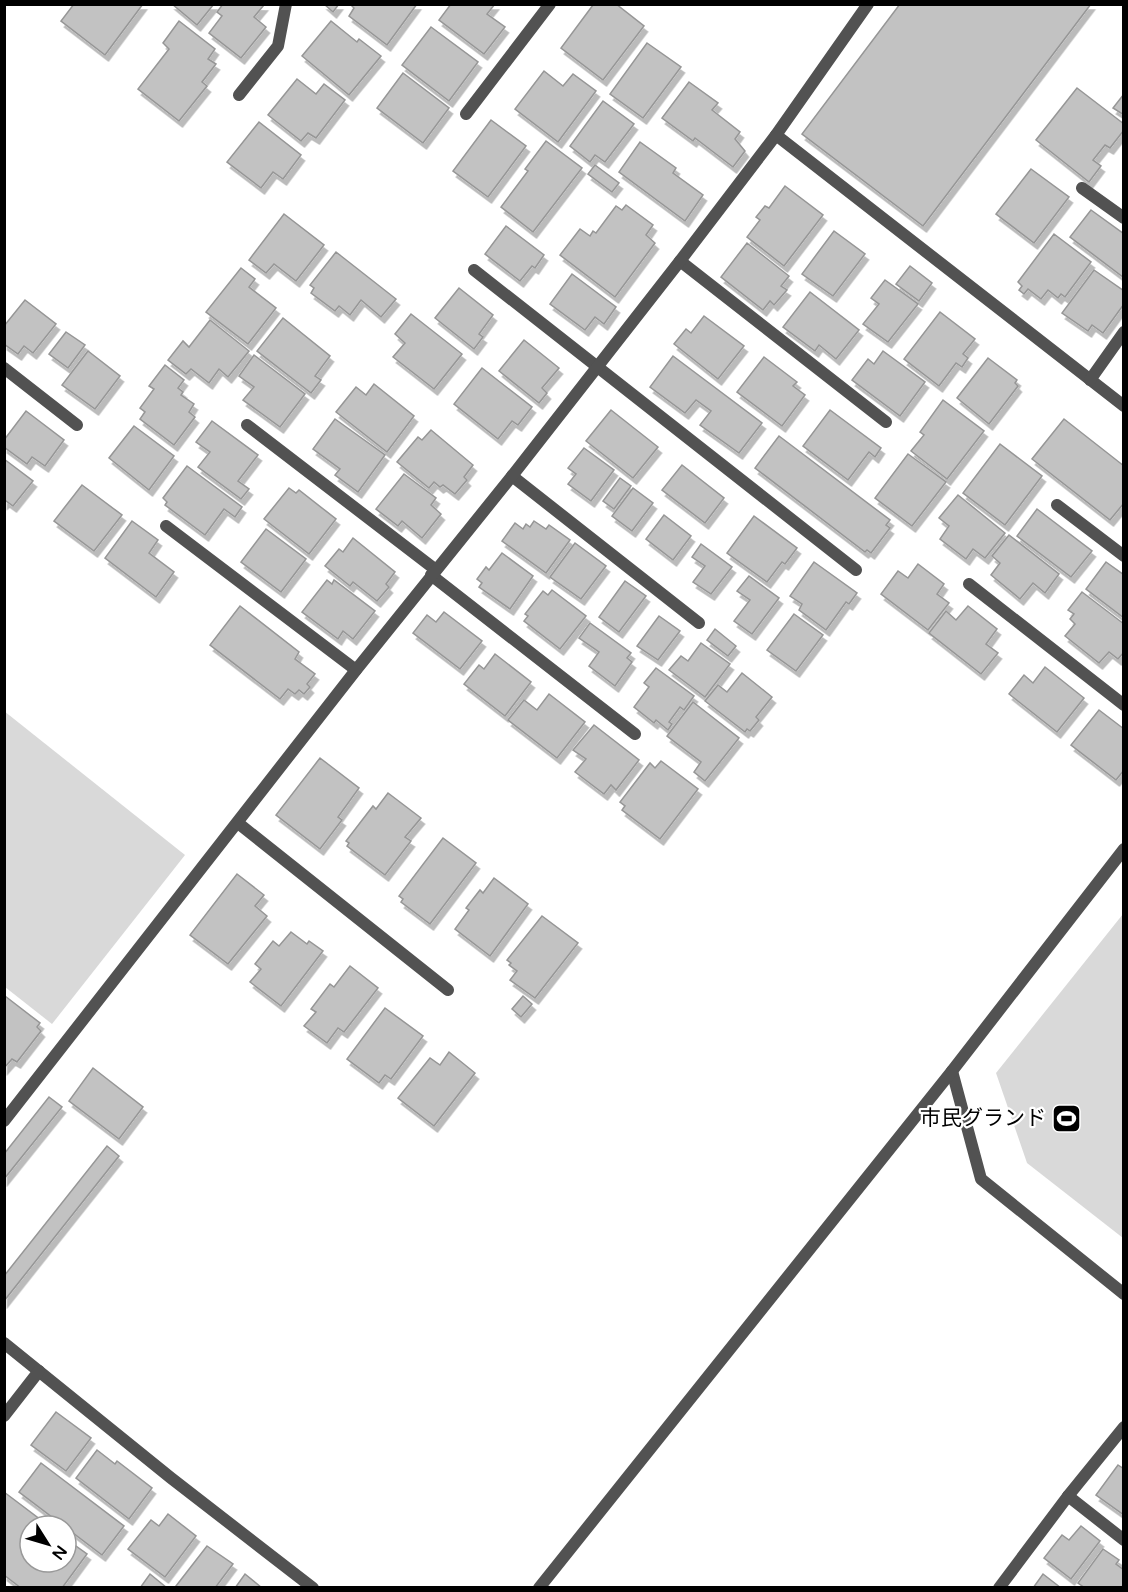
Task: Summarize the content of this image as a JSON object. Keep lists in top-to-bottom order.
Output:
{
  "places": {
    "sports": ["市民グランド"]
  },
  "north": "bottom right"
}
